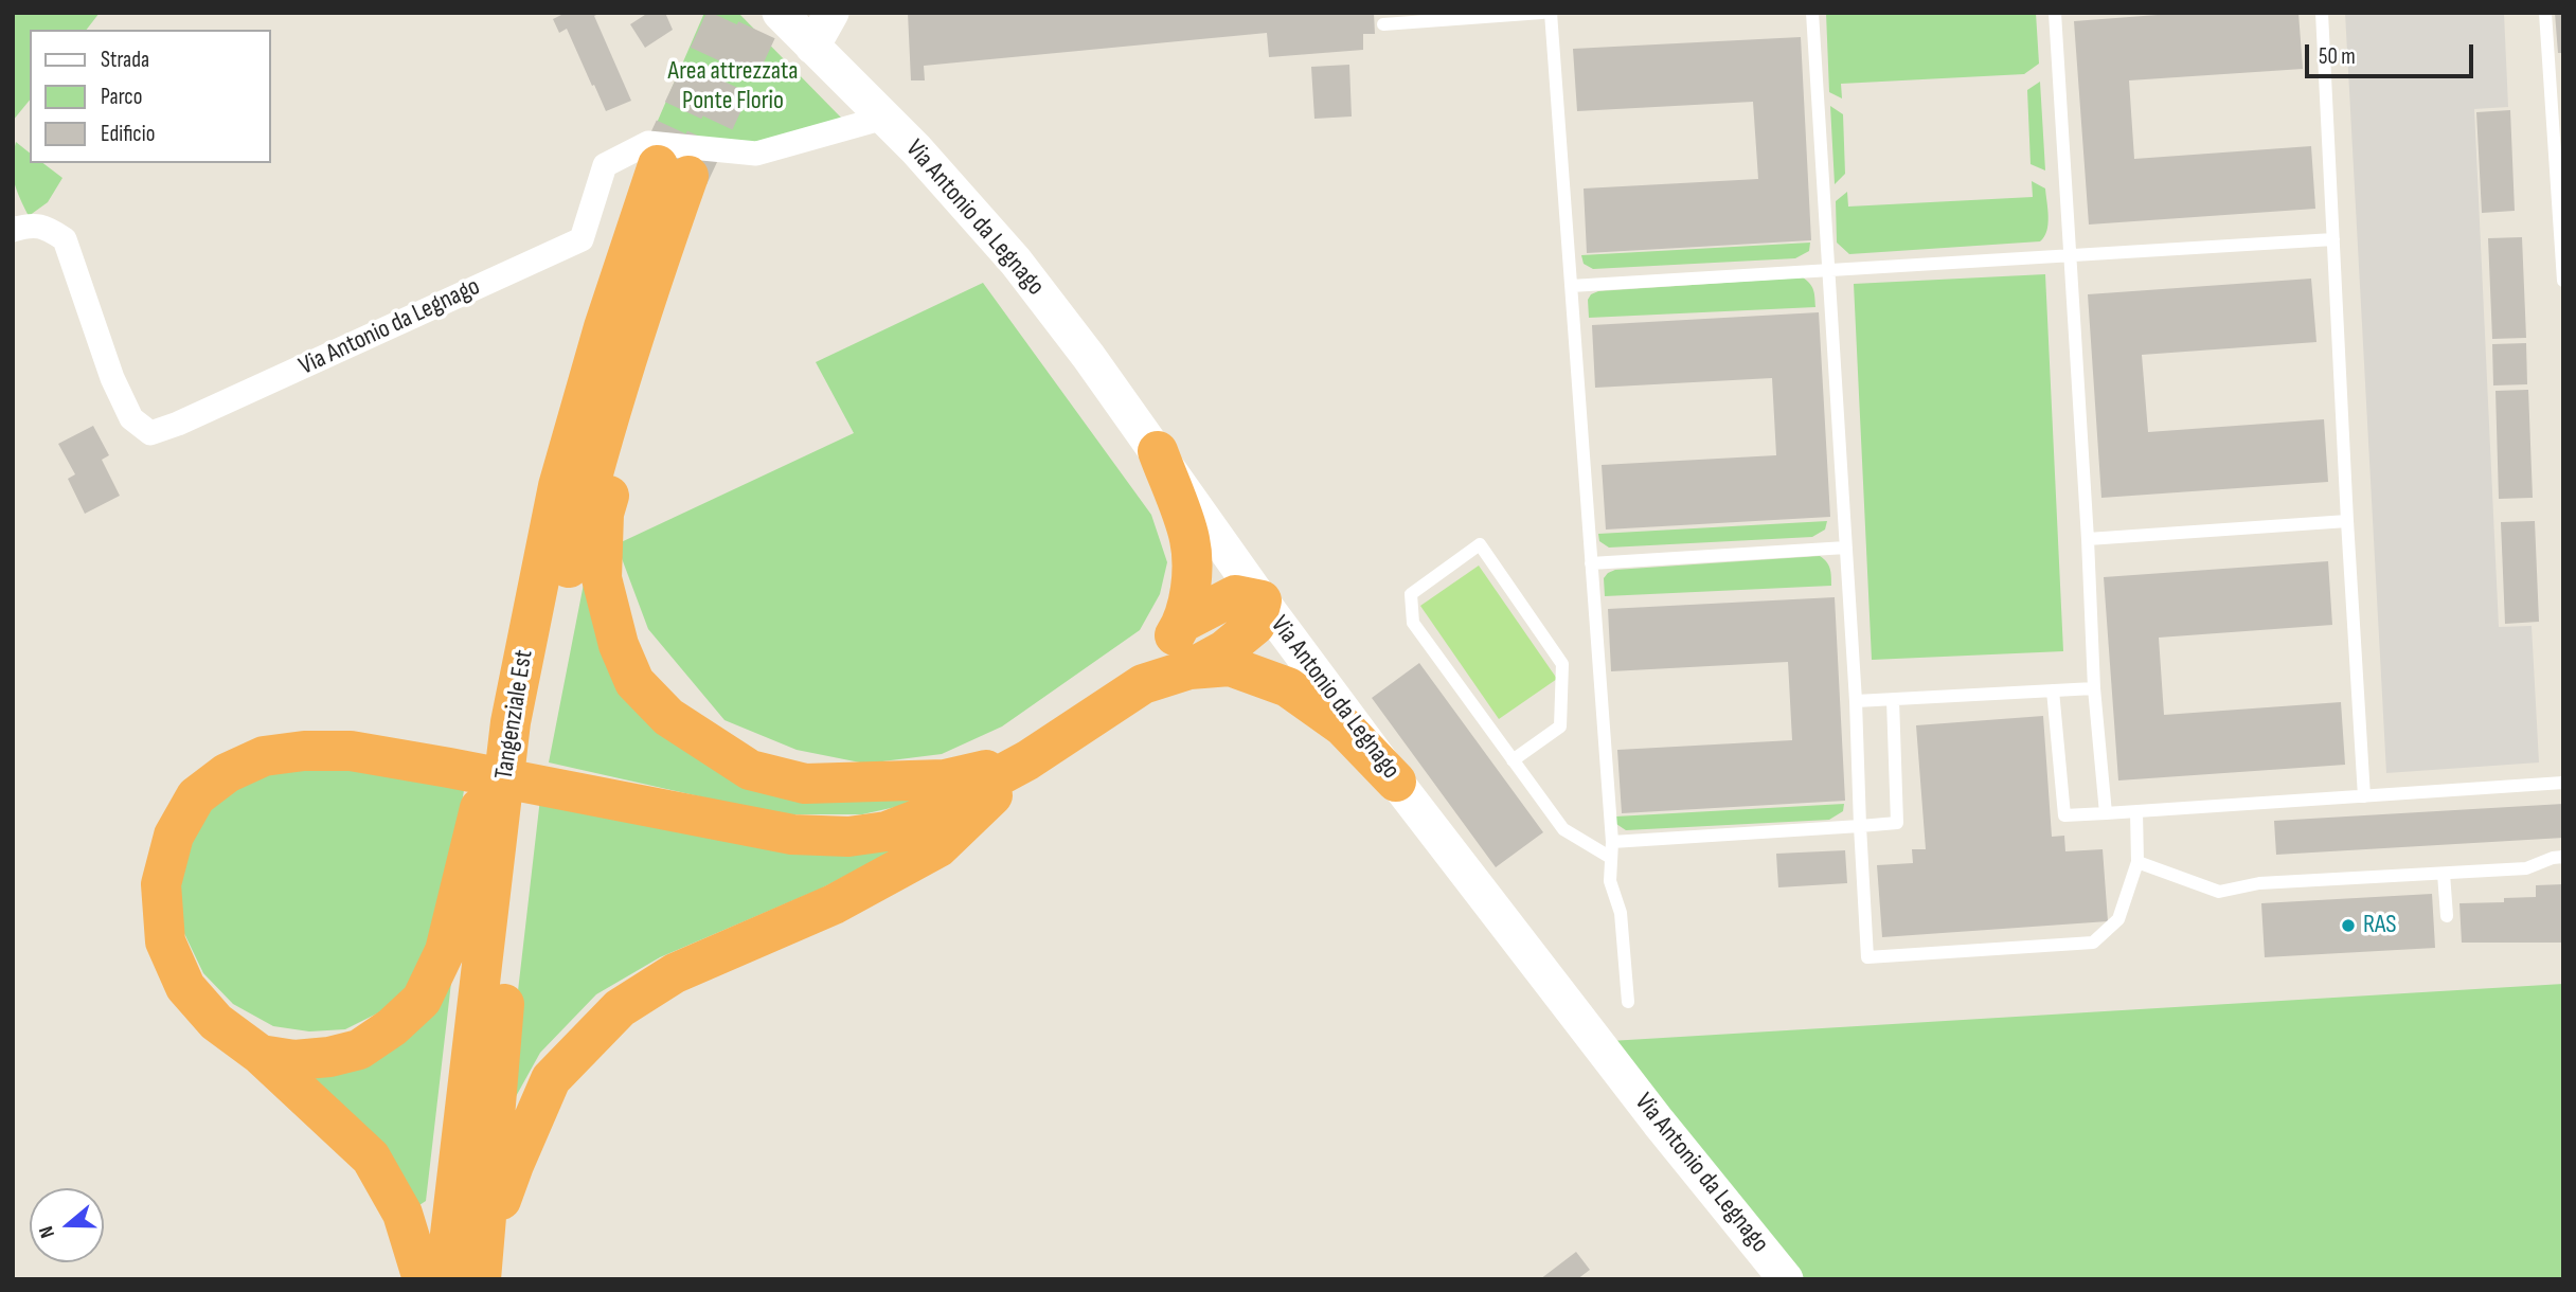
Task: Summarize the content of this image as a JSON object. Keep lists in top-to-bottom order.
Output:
{
  "streets": {
    "highway": ["Tangenziale Est"],
    "street": ["Via Antonio da Legnago"]
  },
  "parks": ["Area attrezzata Ponte Florio"],
  "places": ["RAS"],
  "legend": ["Strada", "Parco", "Edificio"],
  "scale_bar": "50 m",
  "north": "left"
}
